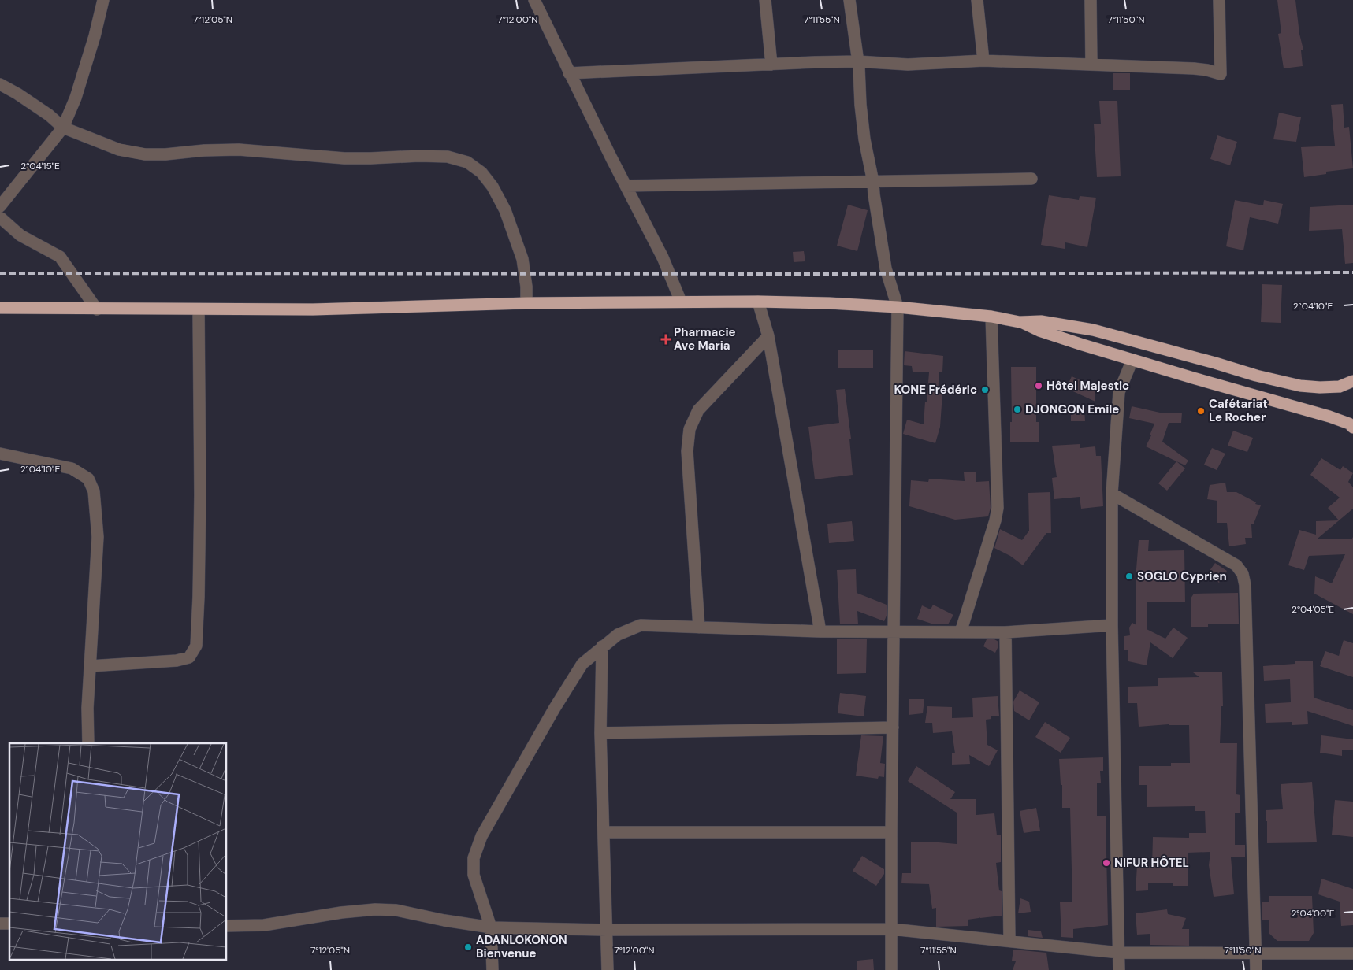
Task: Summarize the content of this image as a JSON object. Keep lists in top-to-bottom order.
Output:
{
  "places": {
    "health": ["Pharmacie Ave Maria"],
    "other": [
      "Hôtel Majestic",
      "KONE Frédéric",
      "DJONGON Emile",
      "Cafétariat Le Rocher",
      "SOGLO Cyprien",
      "NIFUR HÔTEL",
      "ADANLOKONON Bienvenue"
    ]
  },
  "coordinates": [
    "7°12'05\"N",
    "7°12'00\"N",
    "7°11'55\"N",
    "7°11'50\"N",
    "2°04'15\"E",
    "2°04'10\"E",
    "2°04'05\"E",
    "2°04'00\"E"
  ]
}
